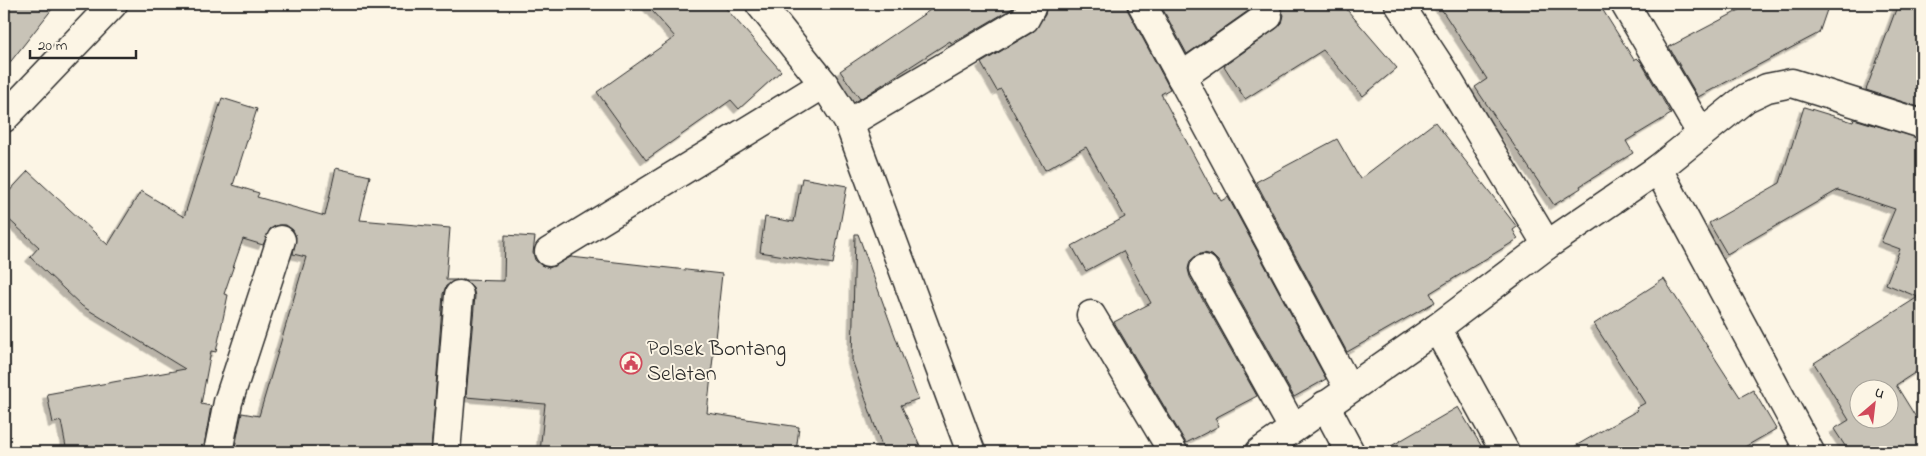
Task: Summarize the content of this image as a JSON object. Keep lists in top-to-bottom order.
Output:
{
  "places": {
    "public building": ["Polsek Bontang Selatan"]
  },
  "scale_bar": "20 m",
  "north": "top right"
}
